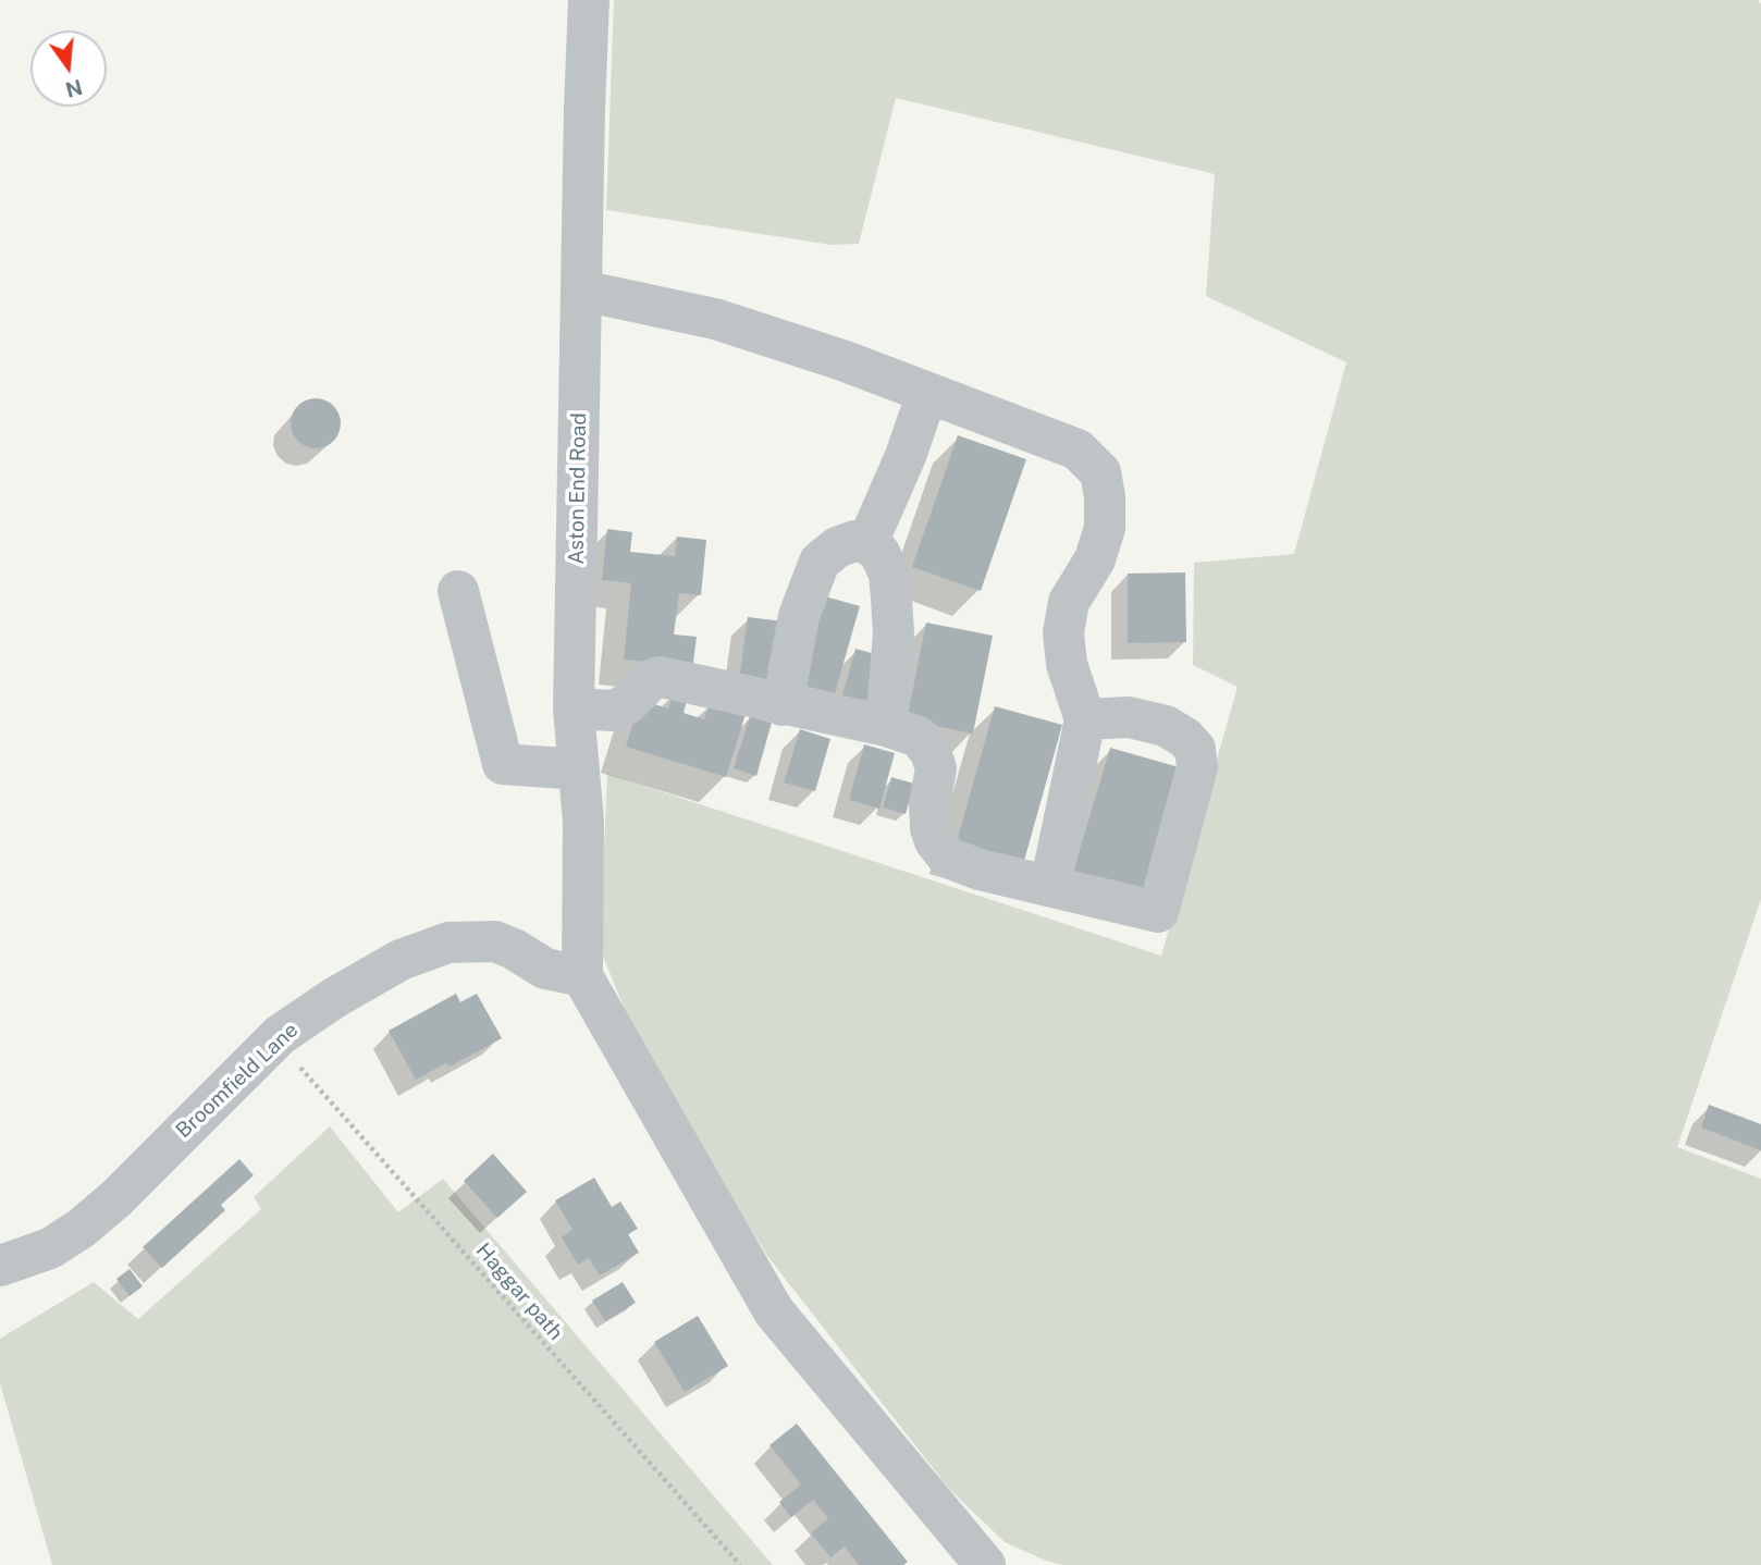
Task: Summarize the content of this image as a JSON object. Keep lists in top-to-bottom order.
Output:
{
  "streets": {
    "street": ["Aston End Road", "Broomfield Lane"],
    "path": ["Haggar path"]
  },
  "crossings": [
    ["Aston End Road", "Broomfield Lane"],
    ["Broomfield Lane", "Haggar path"]
  ],
  "north": "bottom"
}
